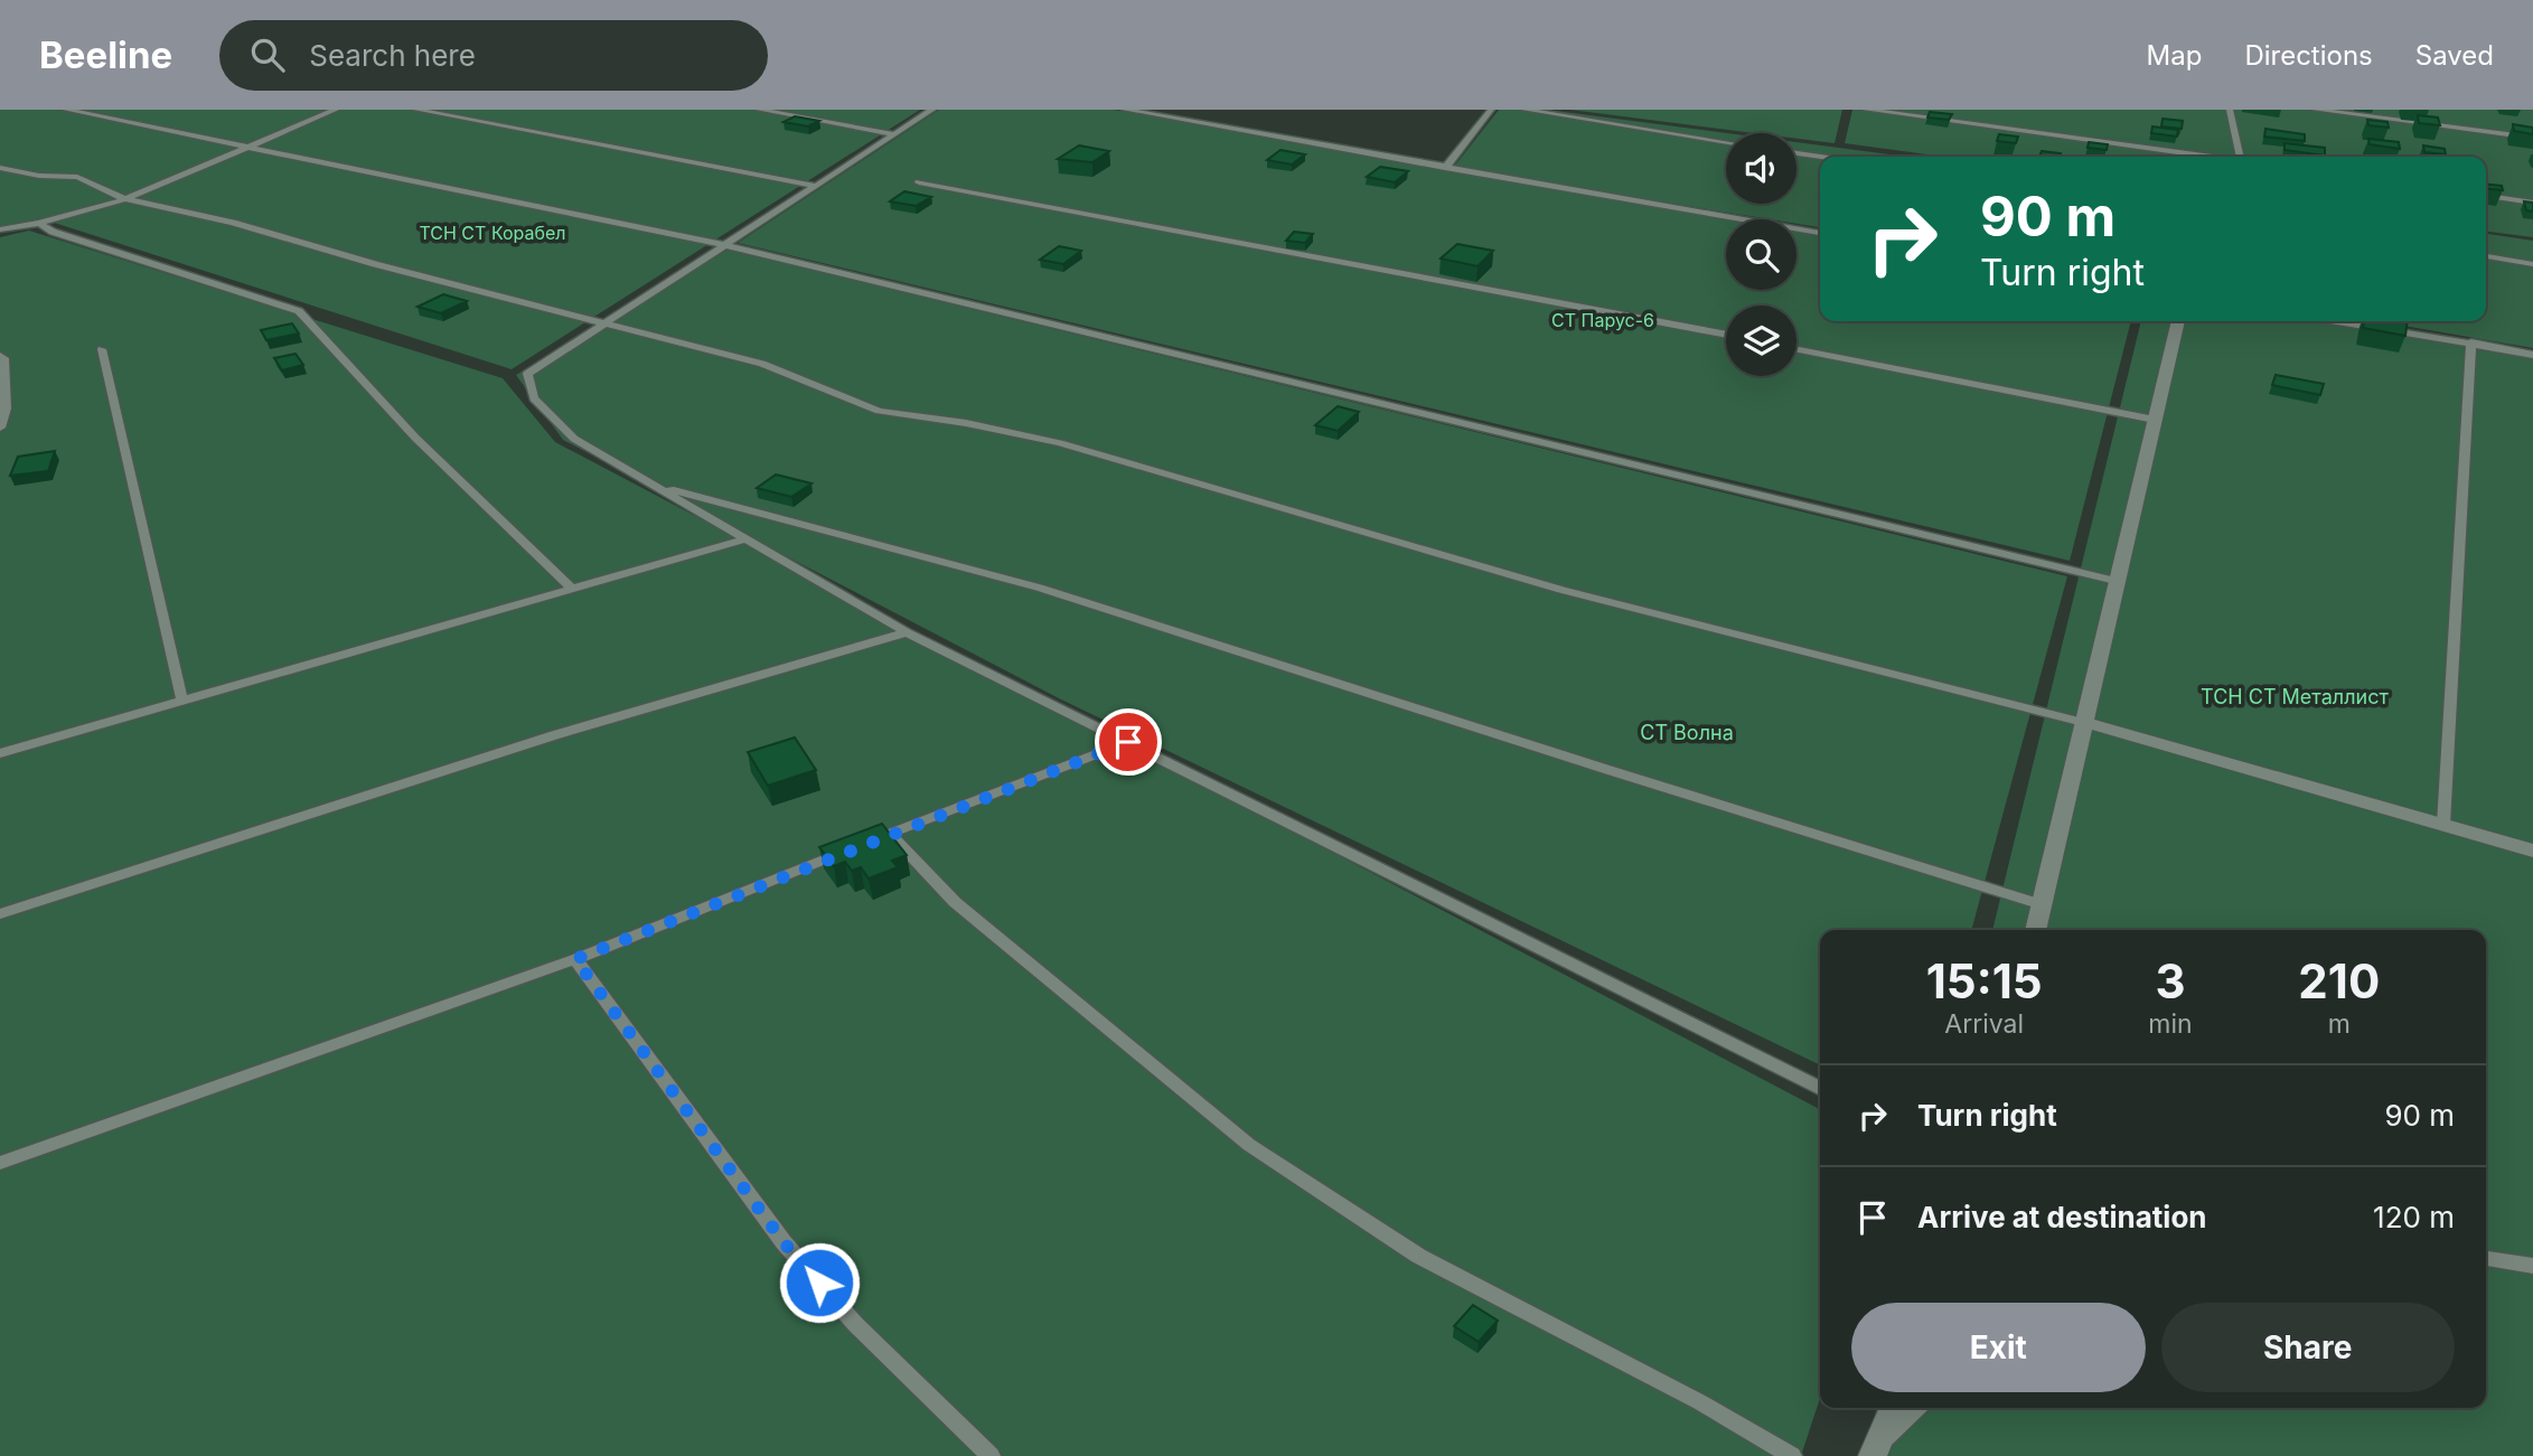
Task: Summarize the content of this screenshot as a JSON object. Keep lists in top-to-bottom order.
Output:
{
  "parks": [
    "ТСН СТ Корабел",
    "СТ Парус-6",
    "ТСН СТ Металлист",
    "СТ Волна"
  ],
  "page": {
    "header": "Beeline",
    "search": "Search here",
    "nav": ["Map", "Directions", "Saved"],
    "turn": ["90 m", "Turn right"],
    "eta": [
      "15:15",
      "Arrival",
      "3",
      "min",
      "210",
      "m"
    ],
    "list": [
      {
        "name": "Turn right",
        "value": "90 m"
      },
      {
        "name": "Arrive at destination",
        "value": "120 m"
      }
    ],
    "buttons": ["Exit", "Share"]
  }
}
